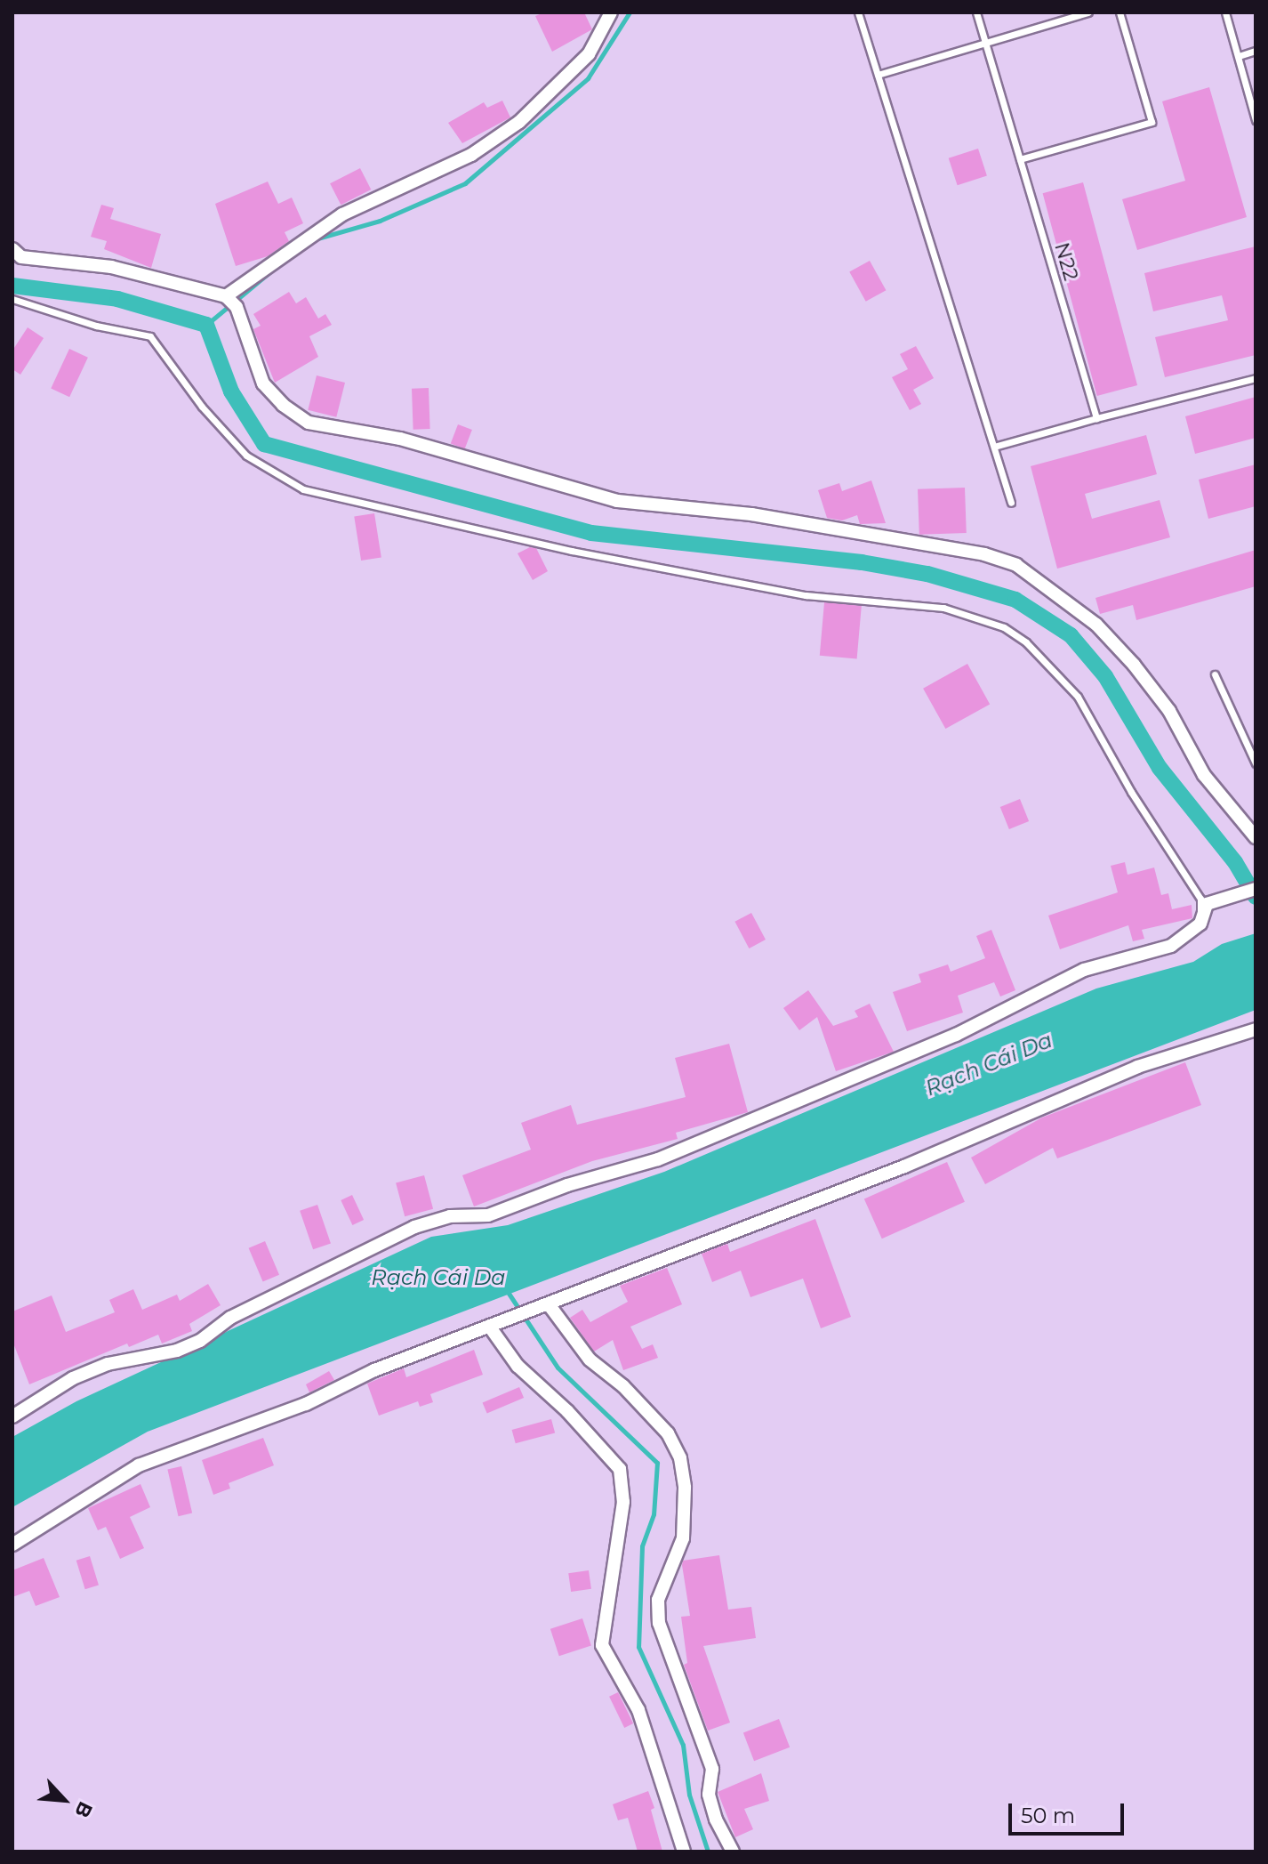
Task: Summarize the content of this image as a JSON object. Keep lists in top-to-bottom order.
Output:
{
  "streets": {
    "lane": ["N22"]
  },
  "water": ["Rạch Cái Da"],
  "scale_bar": "50 m",
  "north": "bottom right"
}
